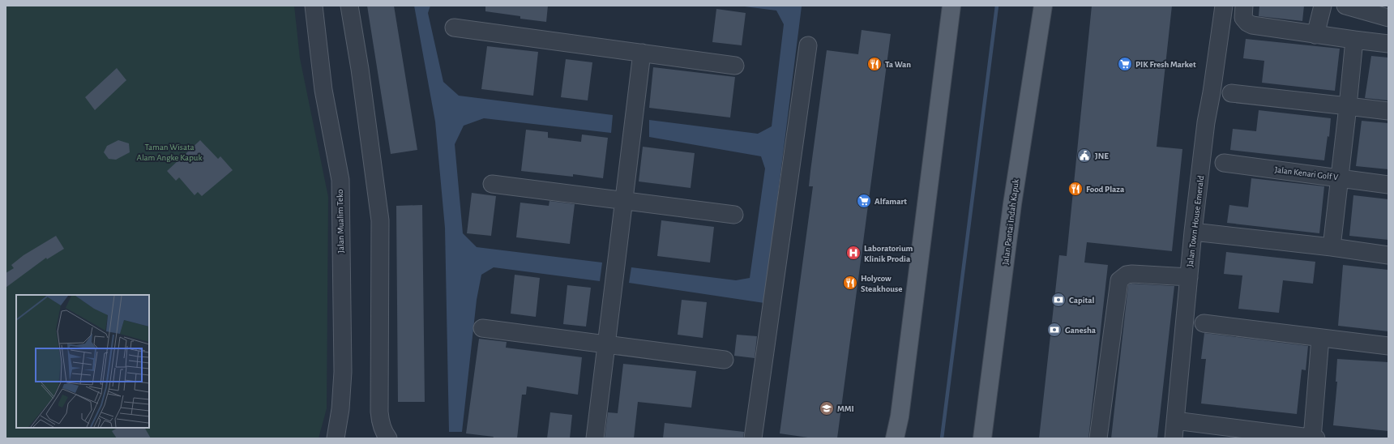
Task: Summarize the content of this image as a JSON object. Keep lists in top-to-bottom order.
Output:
{
  "streets": {
    "main road": ["Jalan Pantai Indah Kapuk"],
    "street": ["Jalan Kenari Golf V", "Jalan Mualim Teko", "Jalan Town House Emerald"]
  },
  "parks": ["Taman Wisata Alam Angke Kapuk"],
  "places": {
    "restaurant": ["Ta Wan", "Food Plaza", "Holycow Steakhouse"],
    "supermarket": ["PIK Fresh Market", "Alfamart"],
    "public building": ["JNE"],
    "hospital": ["Laboratorium Klinik Prodia"],
    "bank": ["Capital", "Ganesha"],
    "school or university": ["MMI"]
  }
}
